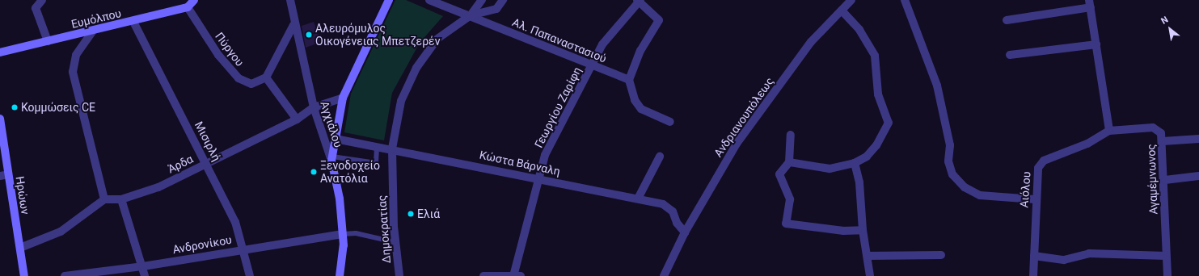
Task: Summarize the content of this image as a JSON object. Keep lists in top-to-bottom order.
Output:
{
  "streets": {
    "street": [
      "Ευμόλπου",
      "Αλ. Παπαναστασιού",
      "Πύργου",
      "Γεωργίου Ζαρίφη",
      "Ανδριανουπόλεως",
      "Αγχιάλου",
      "Μισιρλή",
      "Κώστα Βάρναλη",
      "Άρδα",
      "Αγαμέμνωνος",
      "Αιόλου",
      "Ηρώων",
      "Δημοκρατίας",
      "Ανδρονίκου"
    ]
  },
  "crossings": [
    ["Ευμόλπου", "Πύργου"],
    ["Ευμόλπου", "Μισιρλή"],
    ["Αλ. Παπαναστασιού", "Γεωργίου Ζαρίφη"],
    ["Αλ. Παπαναστασιού", "Δημοκρατίας"],
    ["Γεωργίου Ζαρίφη", "Κώστα Βάρναλη"],
    ["Ανδριανουπόλεως", "Κώστα Βάρναλη"],
    ["Αγχιάλου", "Άρδα"],
    ["Αγχιάλου", "Ανδρονίκου"],
    ["Μισιρλή", "Άρδα"],
    ["Μισιρλή", "Ανδρονίκου"],
    ["Κώστα Βάρναλη", "Δημοκρατίας"],
    ["Αγαμέμνωνος", "Αιόλου"]
  ],
  "places": [
    "Αλευρόμυλος Οικογένειας Μπετζερέν",
    "Κομμώσεις CE",
    "Ξενοδοχείο Ανατόλια",
    "Ελιά"
  ],
  "north": "top left"
}
